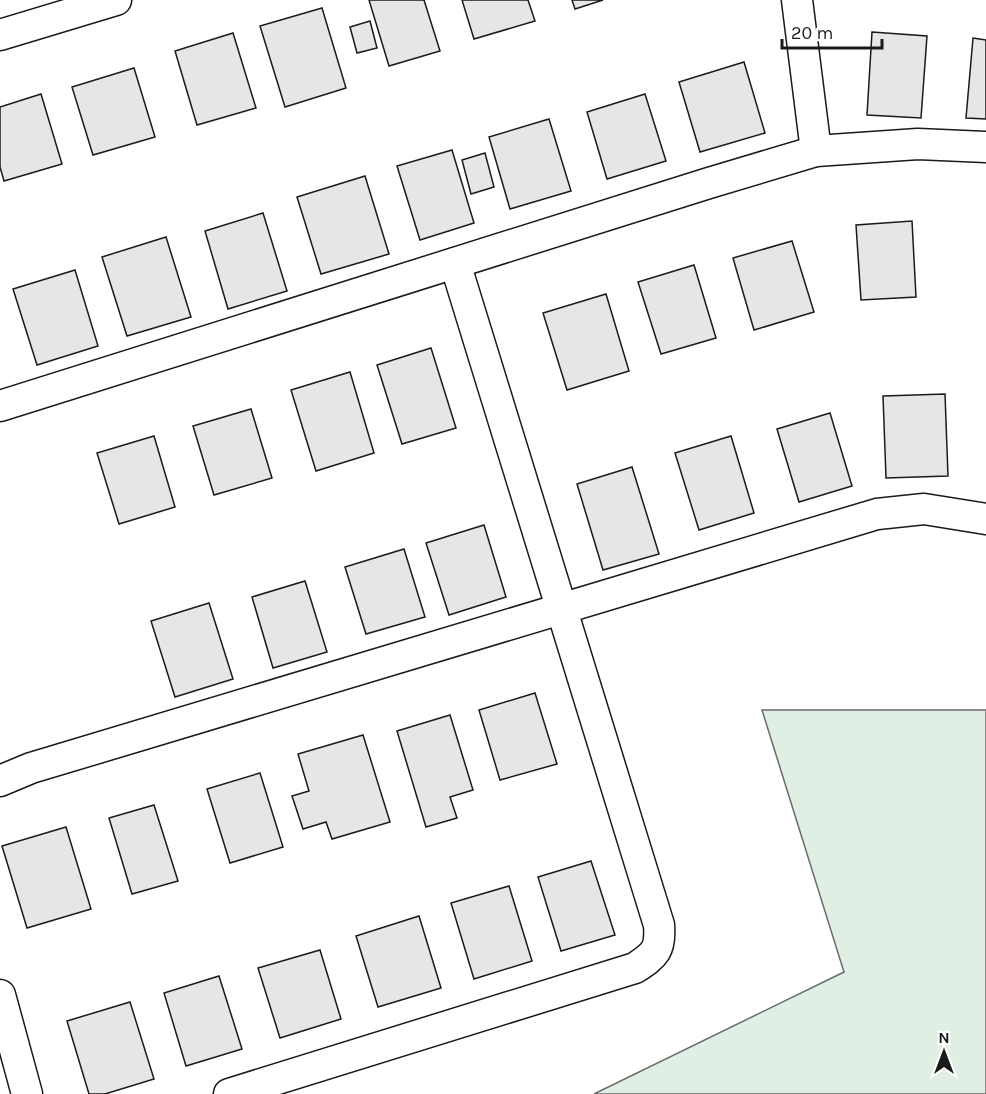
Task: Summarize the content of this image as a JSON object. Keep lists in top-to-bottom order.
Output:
{
  "scale_bar": "20 m",
  "north": "top"
}
